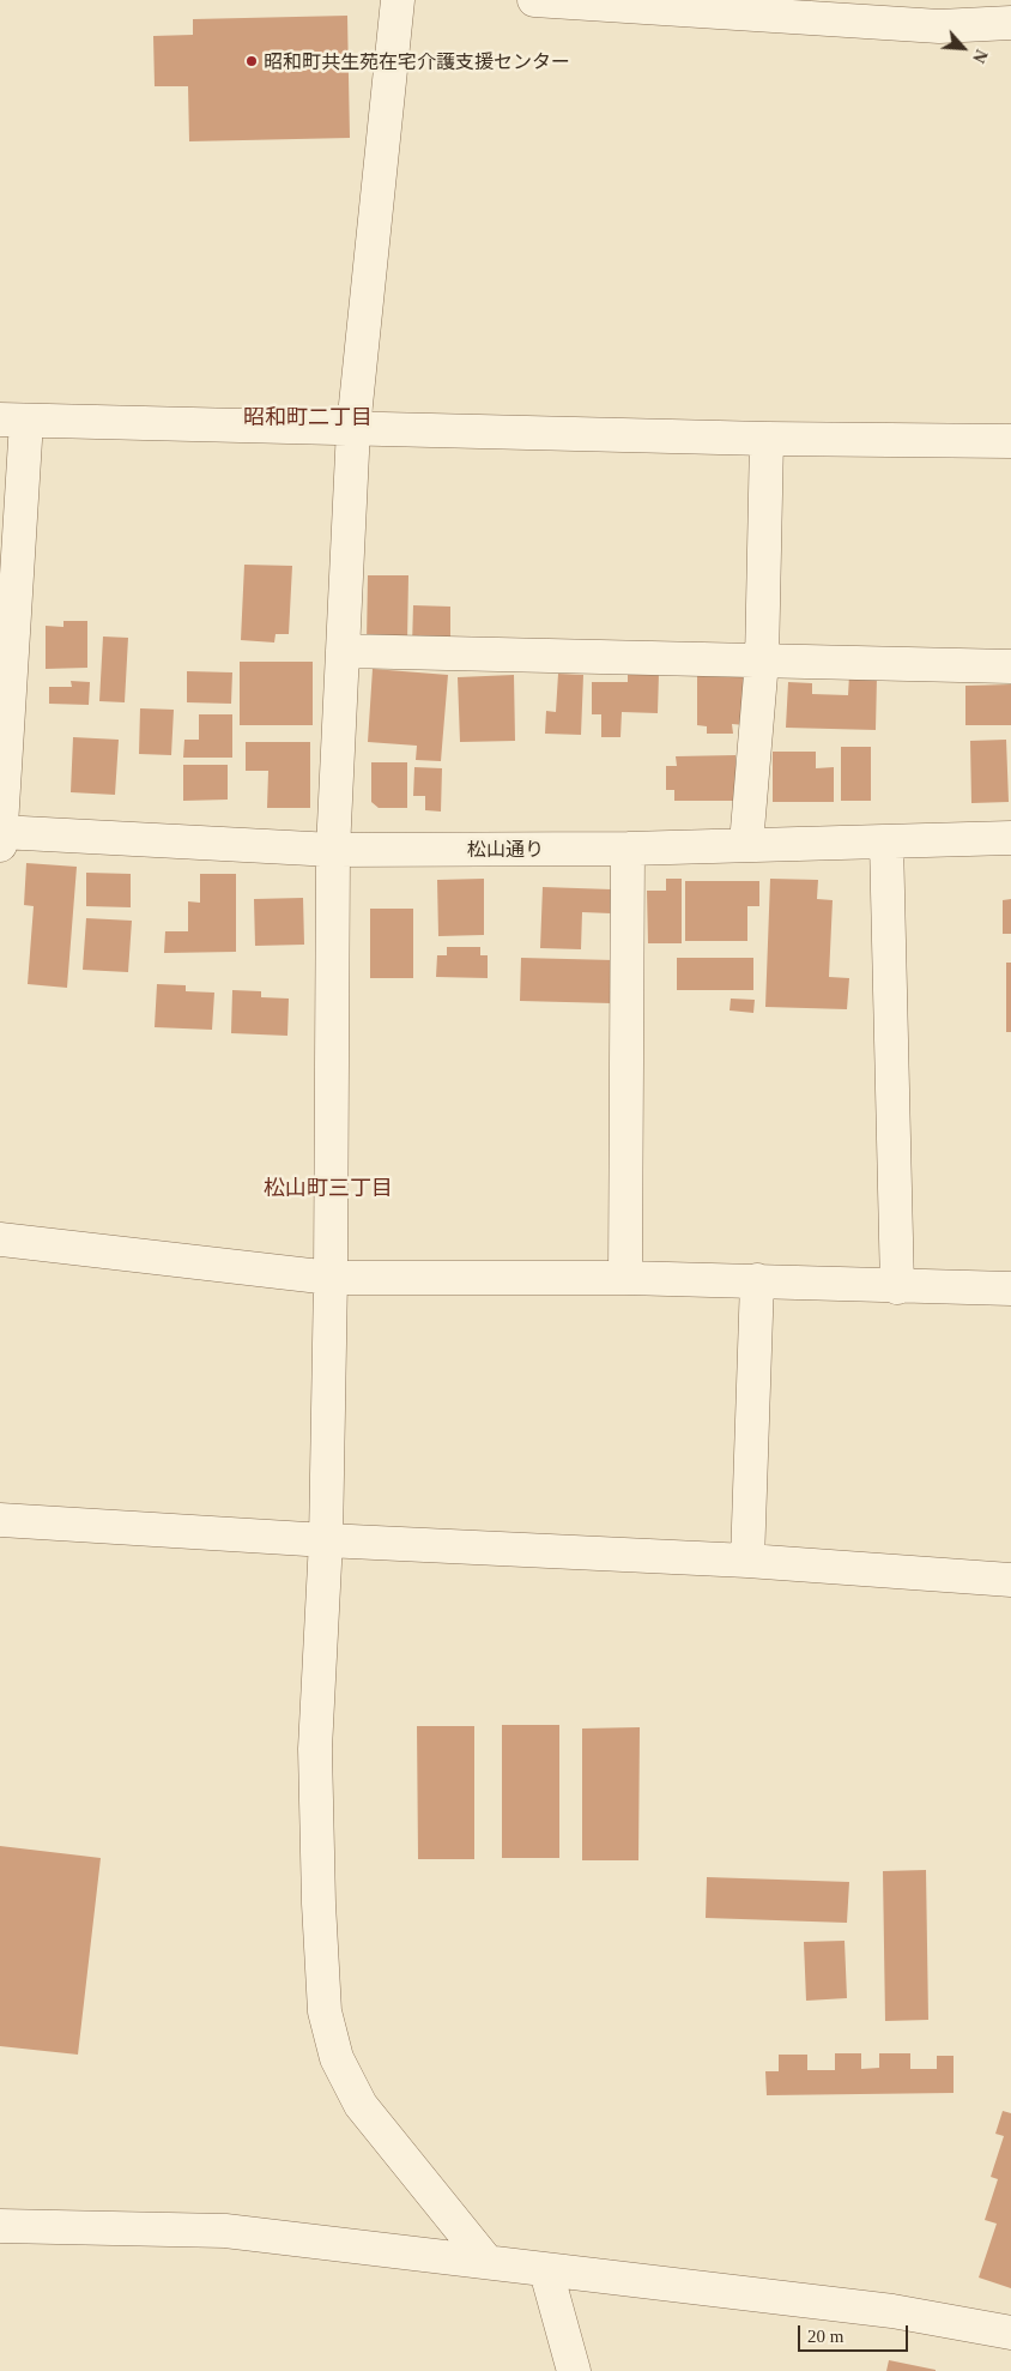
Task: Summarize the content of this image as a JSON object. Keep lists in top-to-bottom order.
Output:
{
  "streets": {
    "street": ["松山通り"]
  },
  "districts": ["昭和町二丁目", "松山町三丁目"],
  "places": ["昭和町共生苑在宅介護支援センター"],
  "scale_bar": "20 m",
  "north": "bottom right"
}
